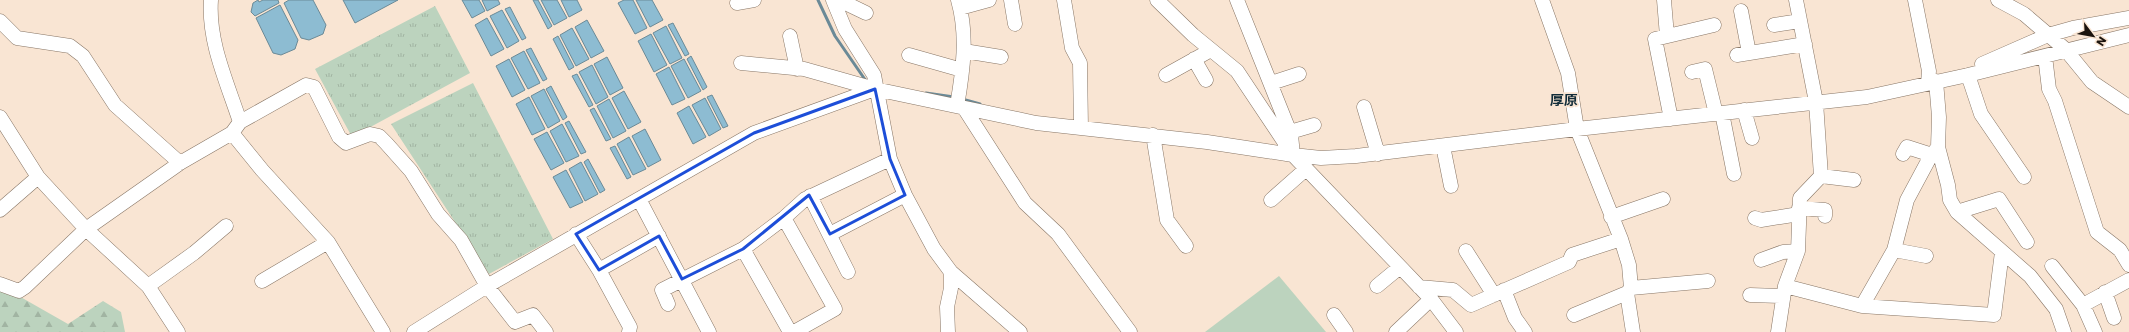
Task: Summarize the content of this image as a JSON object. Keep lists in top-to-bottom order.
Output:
{
  "districts": ["厚原"],
  "north": "bottom right"
}
